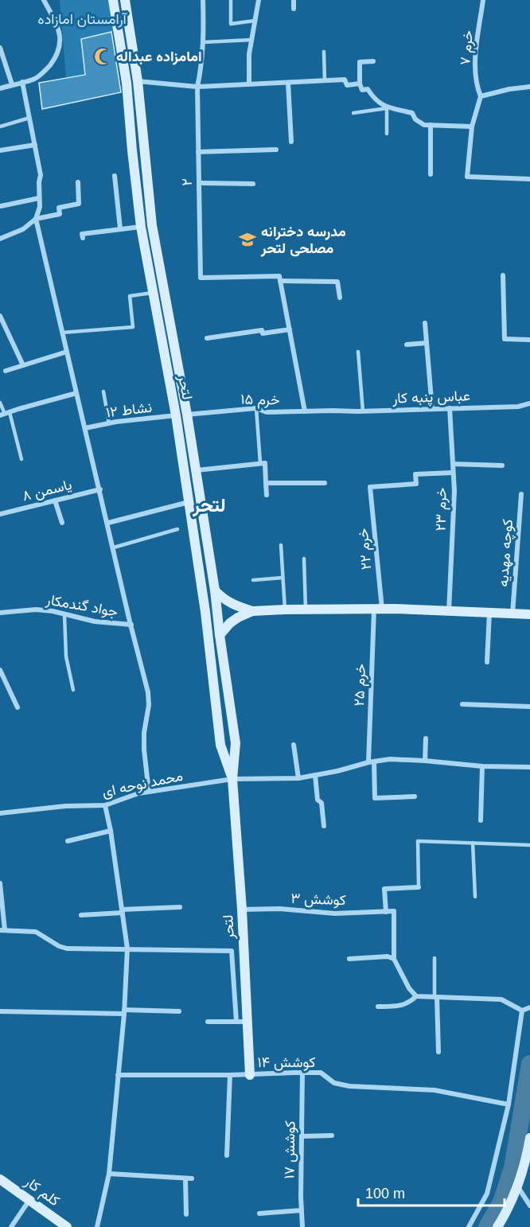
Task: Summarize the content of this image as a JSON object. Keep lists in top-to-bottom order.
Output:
{
  "streets": {
    "street": [
      "خرم ۷",
      "۲",
      "لتحر",
      "عباس پنبه کار",
      "خرم ۱۵",
      "نشاط ۱۲",
      "یاسمن ۸",
      "خرم ۲۳",
      "خرم ۲۲",
      "کوچه مهدیه",
      "جواد گندمکار",
      "خرم ۲۵",
      "محمد نوحه ای",
      "کوشش ۳",
      "کوشش ۱۴",
      "کوشش ۱۷",
      "کلم کار"
    ]
  },
  "crossings": [
    ["لتحر", "خرم ۱۵"],
    ["لتحر", "نشاط ۱۲"],
    ["لتحر", "محمد نوحه ای"],
    ["لتحر", "کوشش ۳"],
    ["لتحر", "کوشش ۱۴"],
    ["عباس پنبه کار", "خرم ۱۵"],
    ["عباس پنبه کار", "خرم ۲۳"],
    ["خرم ۲۳", "خرم ۲۲"],
    ["خرم ۲۲", "خرم ۲۵"],
    ["خرم ۲۵", "محمد نوحه ای"],
    ["کوشش ۱۴", "کوشش ۱۷"]
  ],
  "districts": ["لتحر"],
  "parks": ["آرامستان امازاده"],
  "places": {
    "mosque": ["امامزاده عبداله"],
    "school or university": ["مدرسه دخترانه مصلحی لتحر"]
  },
  "scale_bar": "100 m"
}
